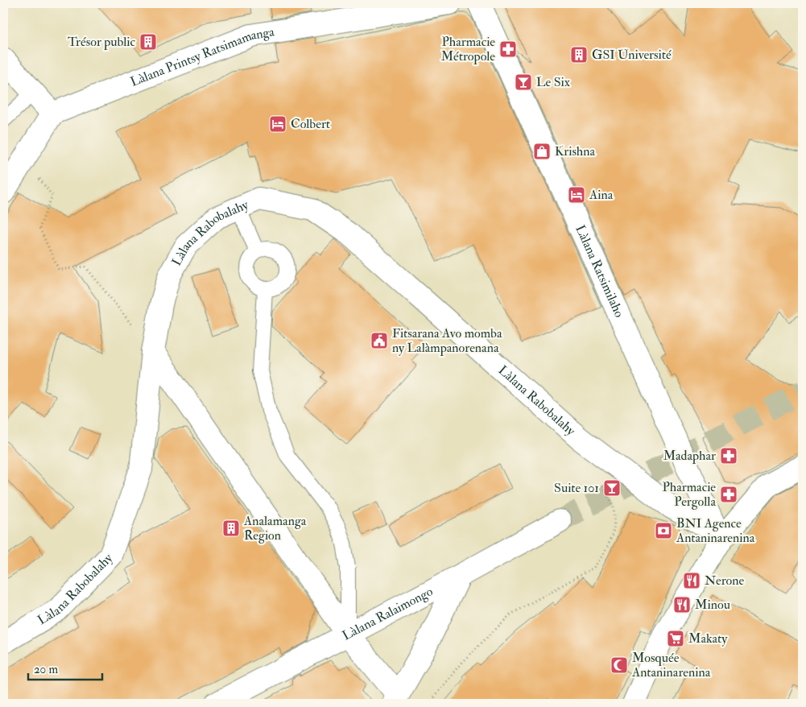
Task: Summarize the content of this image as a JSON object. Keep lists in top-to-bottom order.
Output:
{
  "streets": {
    "street": [
      "Làlana Printsy Ratsimamanga",
      "Làlana Rabobalahy",
      "Làlana Ratsimilaho",
      "Làlana Ralaimongo"
    ]
  },
  "crossings": [
    ["Làlana Rabobalahy", "Làlana Ratsimilaho"]
  ],
  "places": {
    "building": ["Trésor public", "GSI Université", "Analamanga Region"],
    "pharmacy": ["Pharmacie Métropole", "Madaphar", "Pharmacie Pergolla"],
    "bar": ["Le Six", "Suite 101"],
    "hotel": ["Colbert", "Aina"],
    "shop": ["Krishna"],
    "public building": ["Fitsarana Avo momba ny Lalàmpanorenana"],
    "bank": ["BNI Agence Antaninarenina"],
    "restaurant": ["Nerone", "Minou"],
    "supermarket": ["Makaty"],
    "mosque": ["Mosquée Antaninarenina"]
  },
  "scale_bar": "20 m"
}
